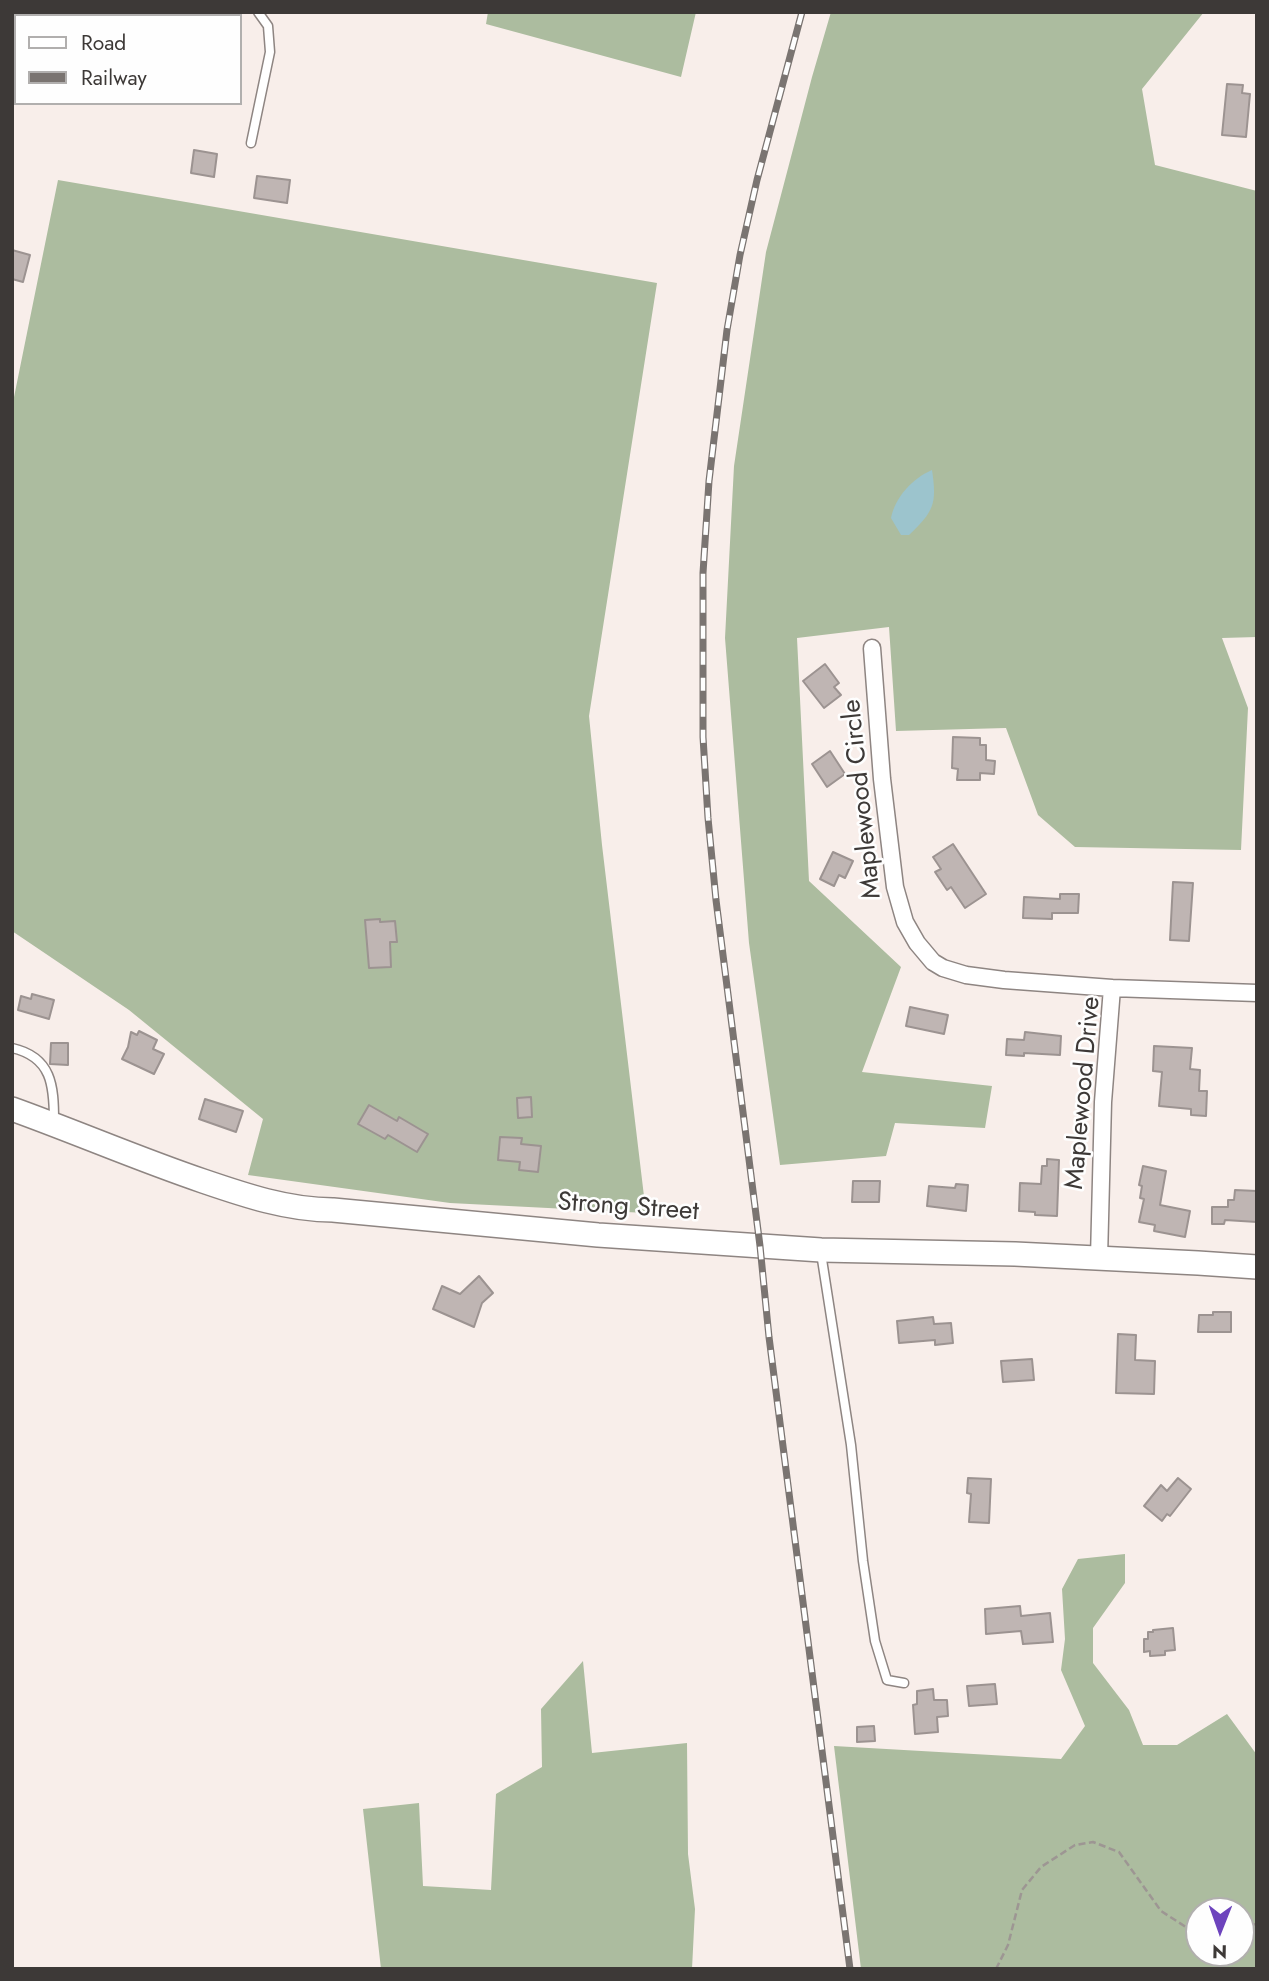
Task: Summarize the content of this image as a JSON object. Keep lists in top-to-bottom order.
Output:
{
  "streets": {
    "main road": ["Strong Street"],
    "street": ["Maplewood Circle", "Maplewood Drive"]
  },
  "crossings": [
    ["Maplewood Circle", "Maplewood Drive"],
    ["Maplewood Drive", "Strong Street"]
  ],
  "legend": ["Road", "Railway"],
  "north": "bottom"
}
